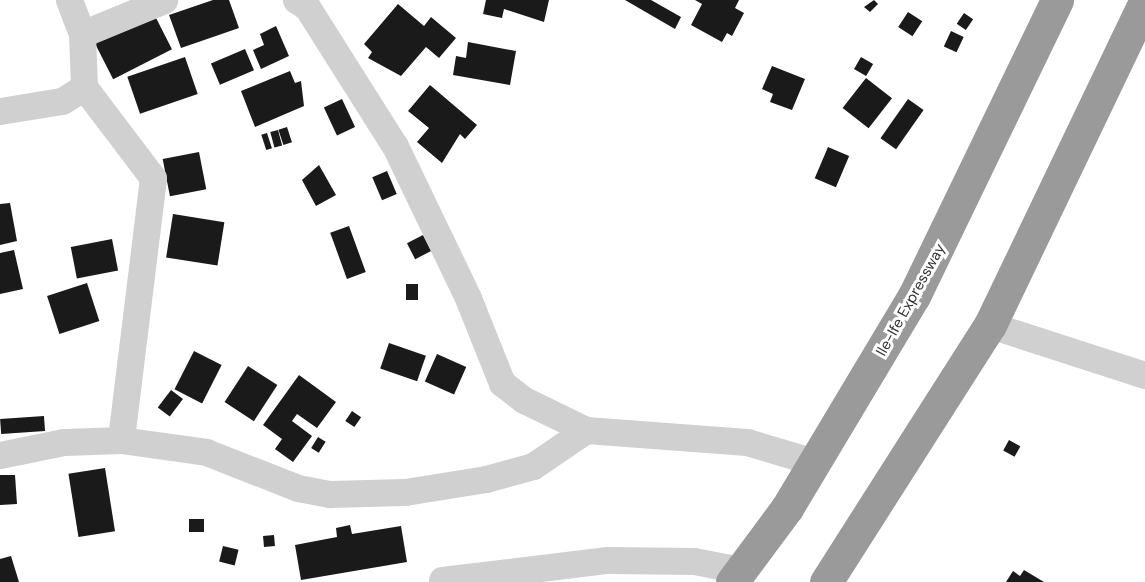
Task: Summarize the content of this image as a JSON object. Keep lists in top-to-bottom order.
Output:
{
  "streets": {
    "highway": ["Ile-Ife Expressway"]
  }
}
